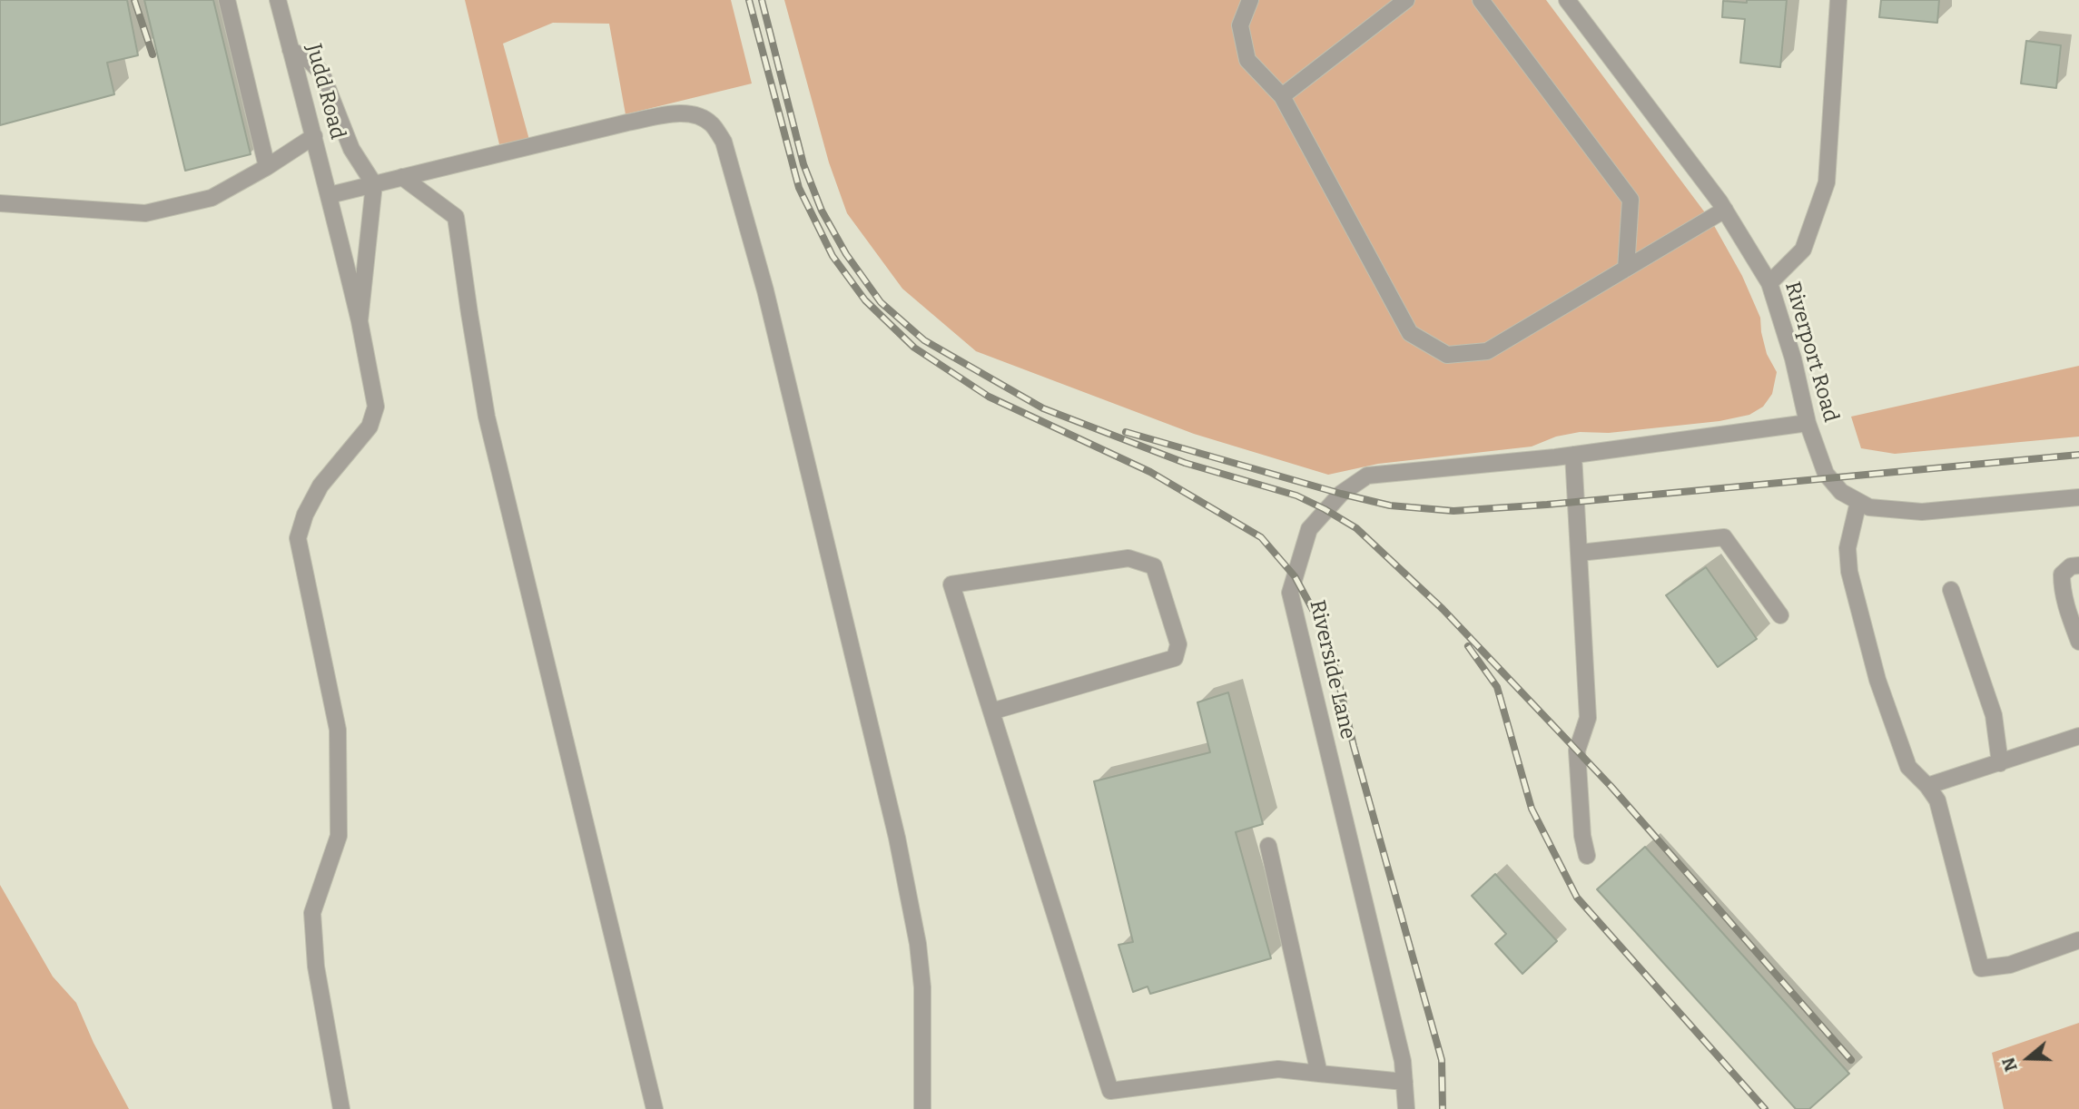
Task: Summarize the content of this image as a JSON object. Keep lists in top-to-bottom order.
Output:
{
  "streets": {
    "street": ["Judd Road", "Riverport Road", "Riverside Lane"]
  },
  "crossings": [
    ["Riverport Road", "Riverside Lane"]
  ],
  "north": "left"
}
